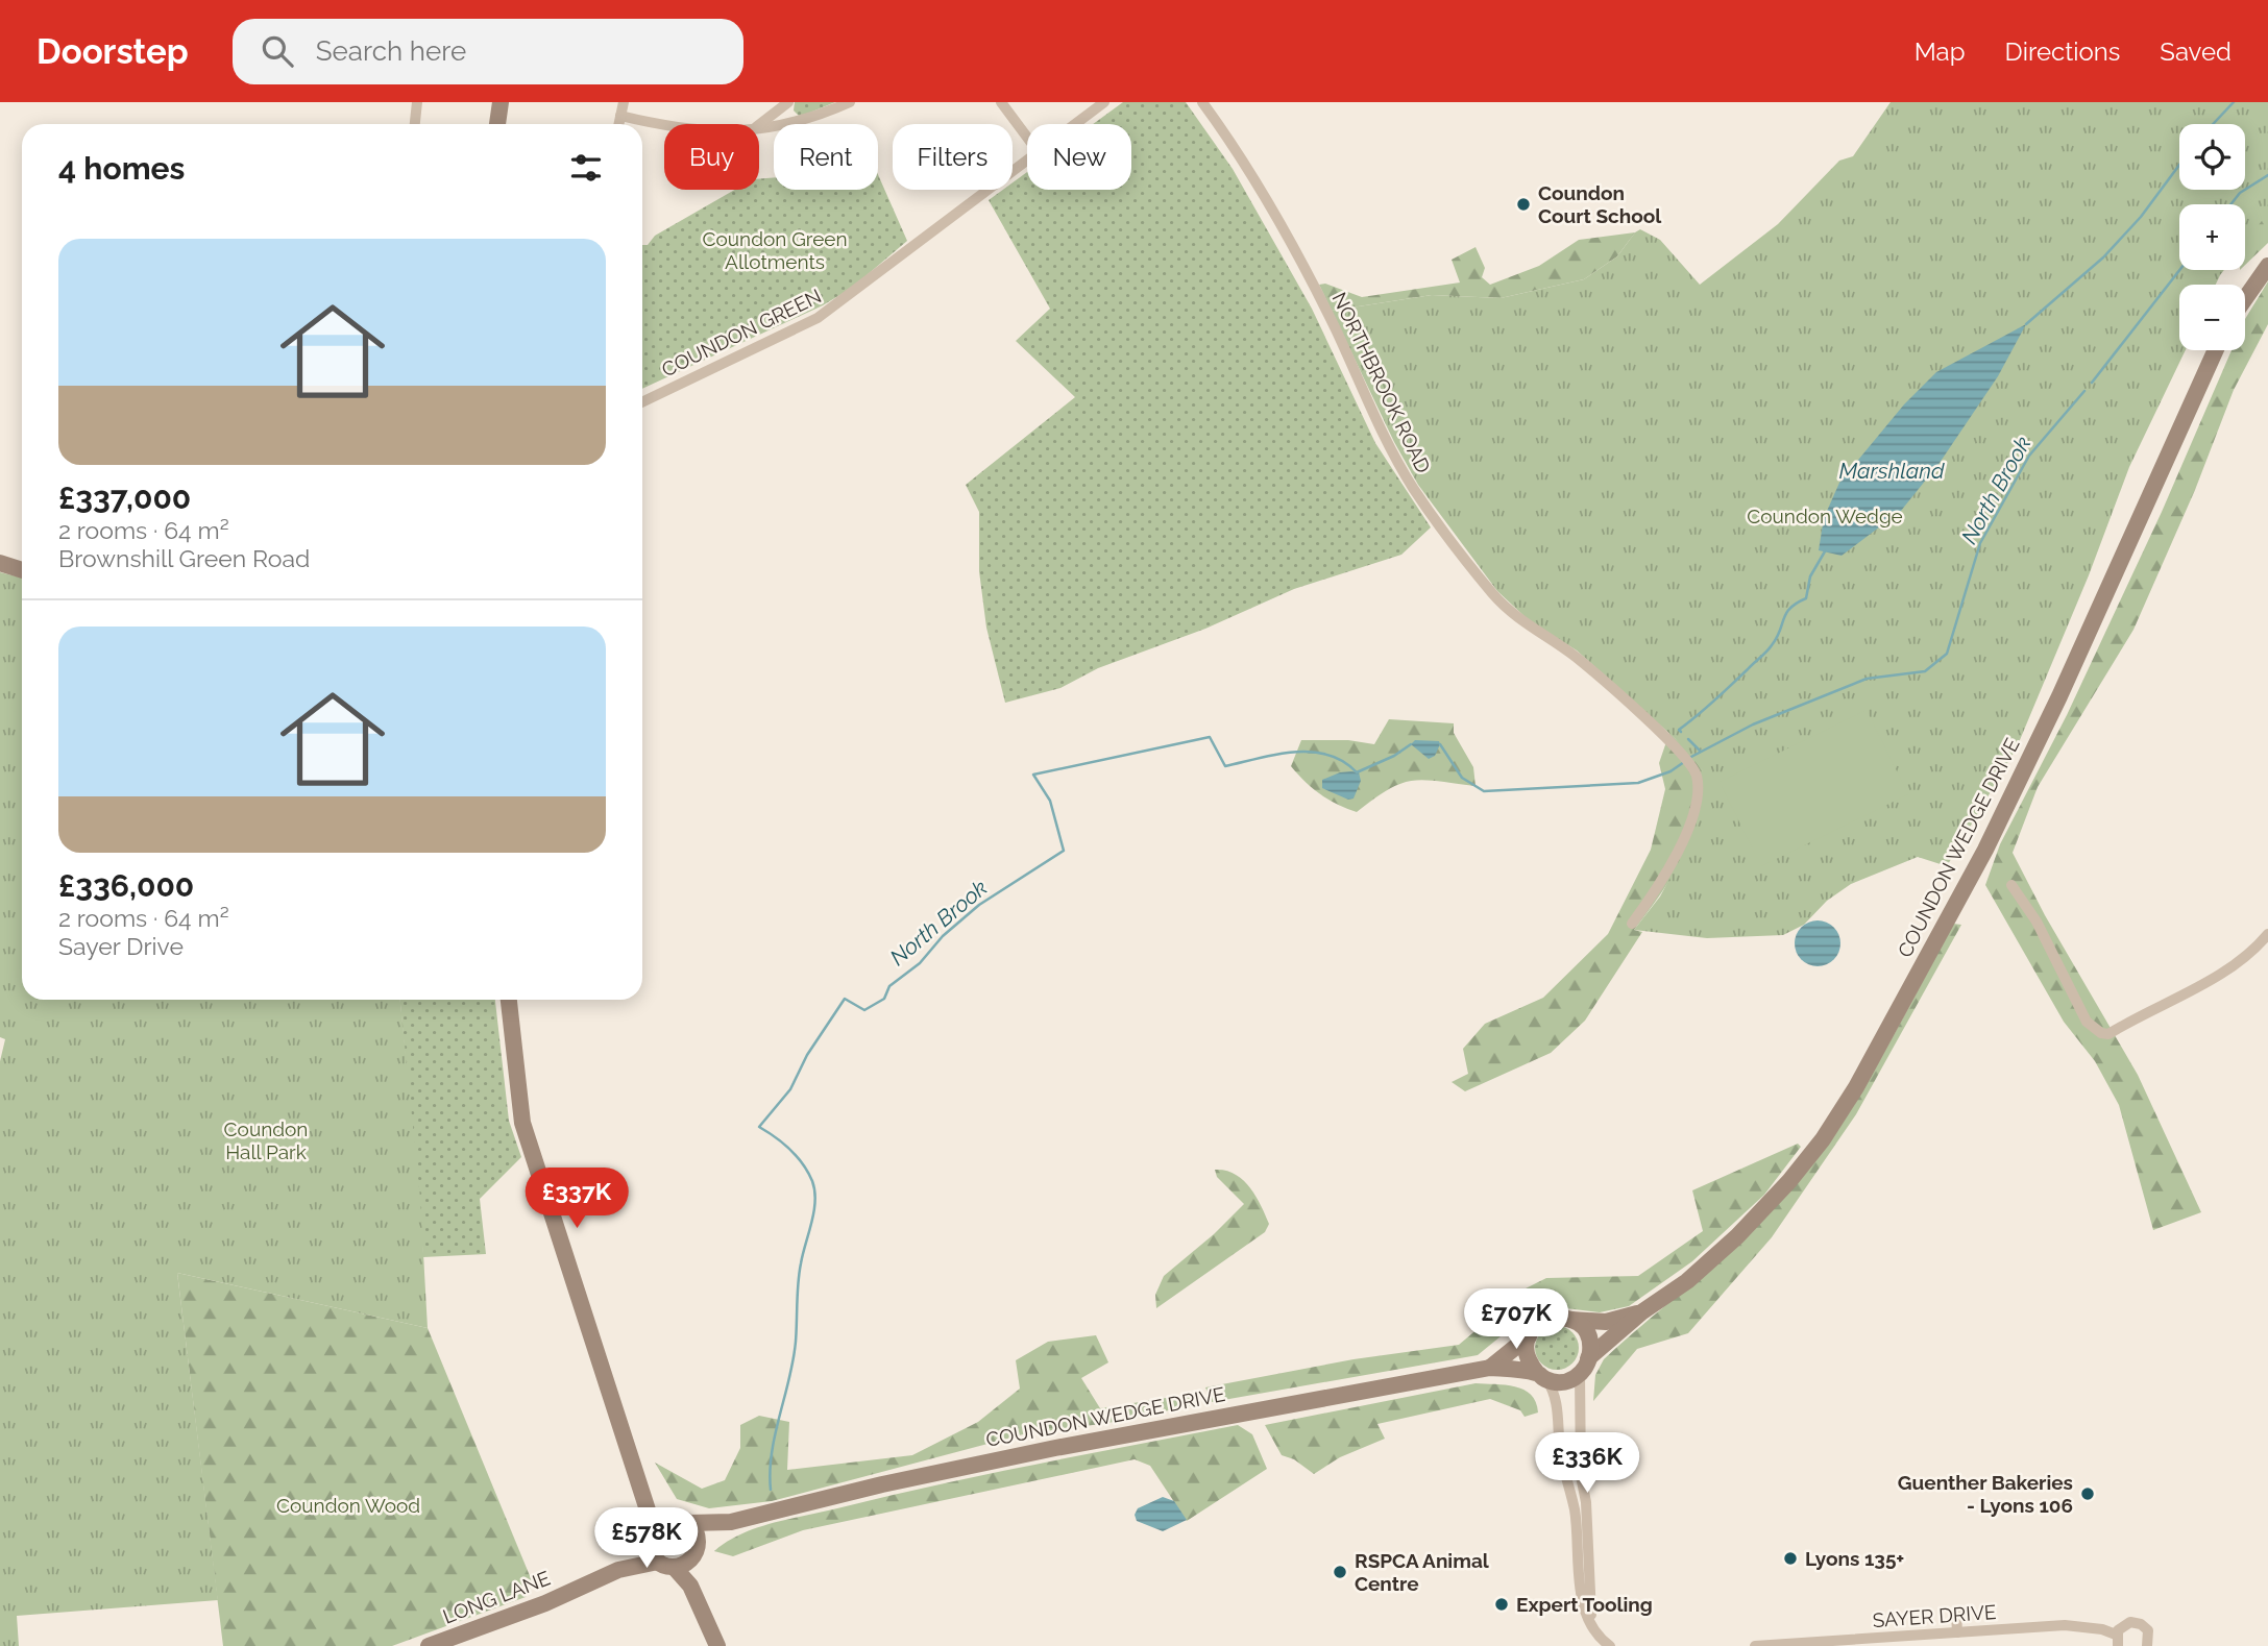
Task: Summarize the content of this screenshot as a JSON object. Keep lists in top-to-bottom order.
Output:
{
  "streets": {
    "main road": ["COUNDON WEDGE DRIVE", "LONG LANE"],
    "street": ["COUNDON GREEN", "NORTHBROOK ROAD", "SAYER DRIVE"]
  },
  "crossings": [
    ["COUNDON WEDGE DRIVE", "LONG LANE"]
  ],
  "water": ["Marshland", "North Brook"],
  "parks": [
    "Coundon Green Allotments",
    "Coundon Wedge",
    "Coundon Hall Park",
    "Coundon Wood"
  ],
  "places": [
    "Coundon Court School",
    "Guenther Bakeries - Lyons 106",
    "Lyons 135+",
    "RSPCA Animal Centre",
    "Expert Tooling"
  ],
  "page": {
    "header": "Doorstep",
    "search": "Search here",
    "nav": ["Map", "Directions", "Saved"],
    "map_buttons": ["+", "−"],
    "chip": [
      "Buy",
      "Rent",
      "Filters",
      "New"
    ],
    "heading": "4 homes",
    "list": [
      {
        "name": "£337,000",
        "note": "2 rooms · 64 m² · Brownshill Green Road"
      },
      {
        "name": "£336,000",
        "note": "2 rooms · 64 m² · Sayer Drive"
      }
    ],
    "price": [
      "£337K",
      "£707K",
      "£336K",
      "£578K"
    ]
  }
}
